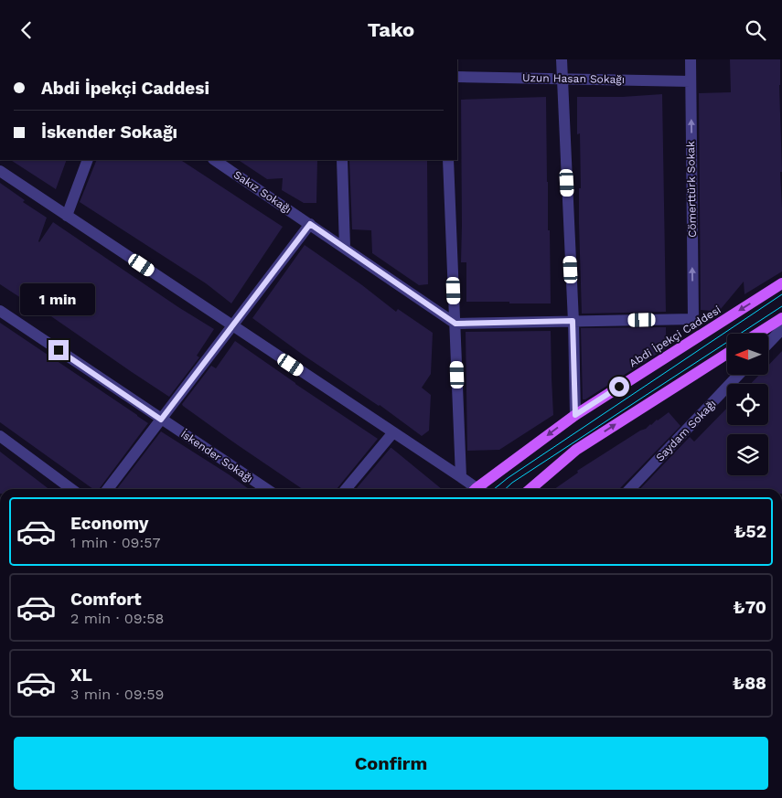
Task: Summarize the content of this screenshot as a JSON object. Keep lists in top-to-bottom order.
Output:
{
  "streets": {
    "main road": ["Abdi İpekçi Caddesi"],
    "street": [
      "Uzun Hasan Sokağı",
      "Cömerttürk Sokak",
      "Sakız Sokağı",
      "Saydam Sokağı",
      "İskender Sokağı"
    ]
  },
  "crossings": [
    ["Uzun Hasan Sokağı", "Cömerttürk Sokak"]
  ],
  "north": "left",
  "page": {
    "header": "Tako",
    "banner": ["Abdi İpekçi Caddesi", "İskender Sokağı"],
    "bubble": "1 min",
    "list": [
      {
        "name": "Economy",
        "note": "1 min · 09:57",
        "value": "₺52"
      },
      {
        "name": "Comfort",
        "note": "2 min · 09:58",
        "value": "₺70"
      },
      {
        "name": "XL",
        "note": "3 min · 09:59",
        "value": "₺88"
      }
    ],
    "buttons": "Confirm"
  }
}
